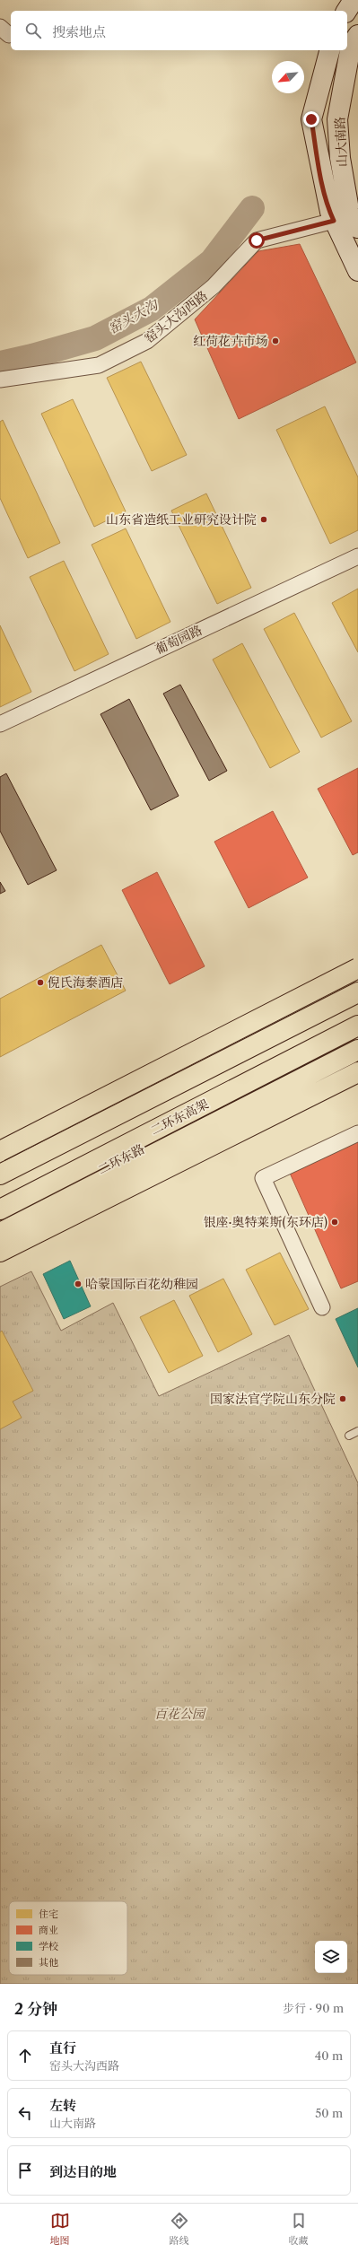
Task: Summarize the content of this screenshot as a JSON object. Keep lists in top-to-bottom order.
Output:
{
  "streets": {
    "highway": ["二环东高架", "二环东路"],
    "main road": ["山大南路"],
    "street": ["窑头大沟西路", "葡萄园路"]
  },
  "crossings": [
    ["山大南路", "窑头大沟西路"]
  ],
  "water": ["窑头大沟"],
  "parks": ["百花公园"],
  "places": [
    "红荷花卉市场",
    "山东省造纸工业研究设计院",
    "倪氏海泰酒店",
    "银座·奥特莱斯(东环店)",
    "哈蒙国际百花幼稚园",
    "国家法官学院山东分院"
  ],
  "legend": [
    "住宅",
    "商业",
    "学校",
    "其他"
  ],
  "north": "bottom left",
  "page": {
    "search": "搜索地点",
    "heading": ["2 分钟", "步行 · 90 m"],
    "list": [
      ["直行", "窑头大沟西路", "40 m"],
      ["左转", "山大南路", "50 m"],
      "到达目的地"
    ],
    "nav": ["地图", "路线", "收藏"]
  }
}
